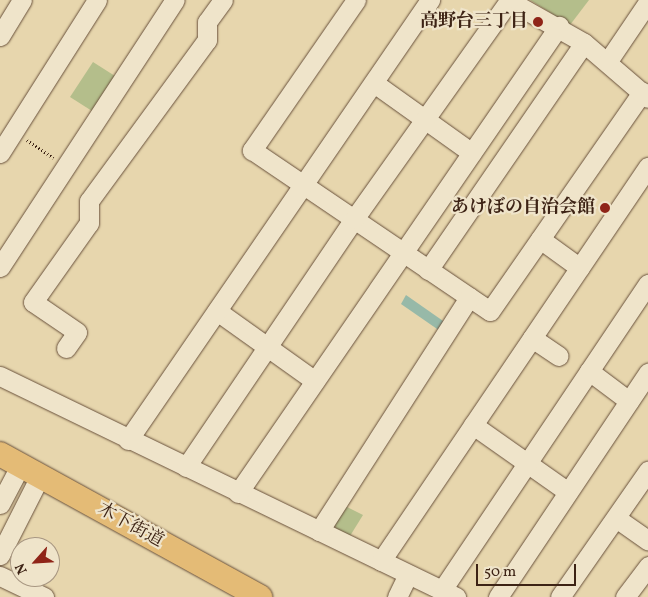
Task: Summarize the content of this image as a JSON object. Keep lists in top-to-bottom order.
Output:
{
  "streets": {
    "main road": ["木下街道"]
  },
  "places": ["高野台三丁目", "あけぼの自治会館"],
  "scale_bar": "50 m",
  "north": "bottom left"
}
